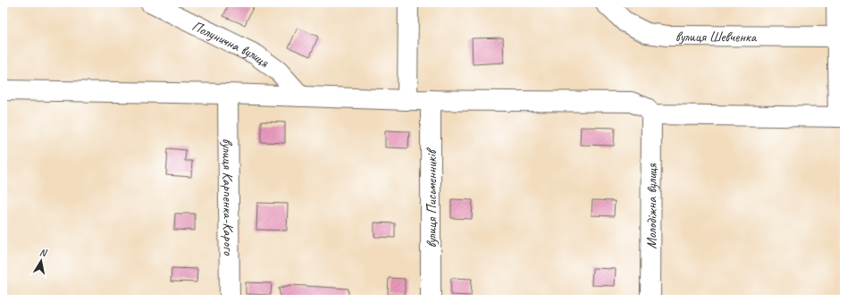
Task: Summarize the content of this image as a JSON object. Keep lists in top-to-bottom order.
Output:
{
  "streets": {
    "street": [
      "вулиця Шевченка",
      "Полунична вулиця",
      "вулиця Карпенка-Карого",
      "вулиця Письменників",
      "Молодіжна вулиця"
    ]
  },
  "north": "top"
}
